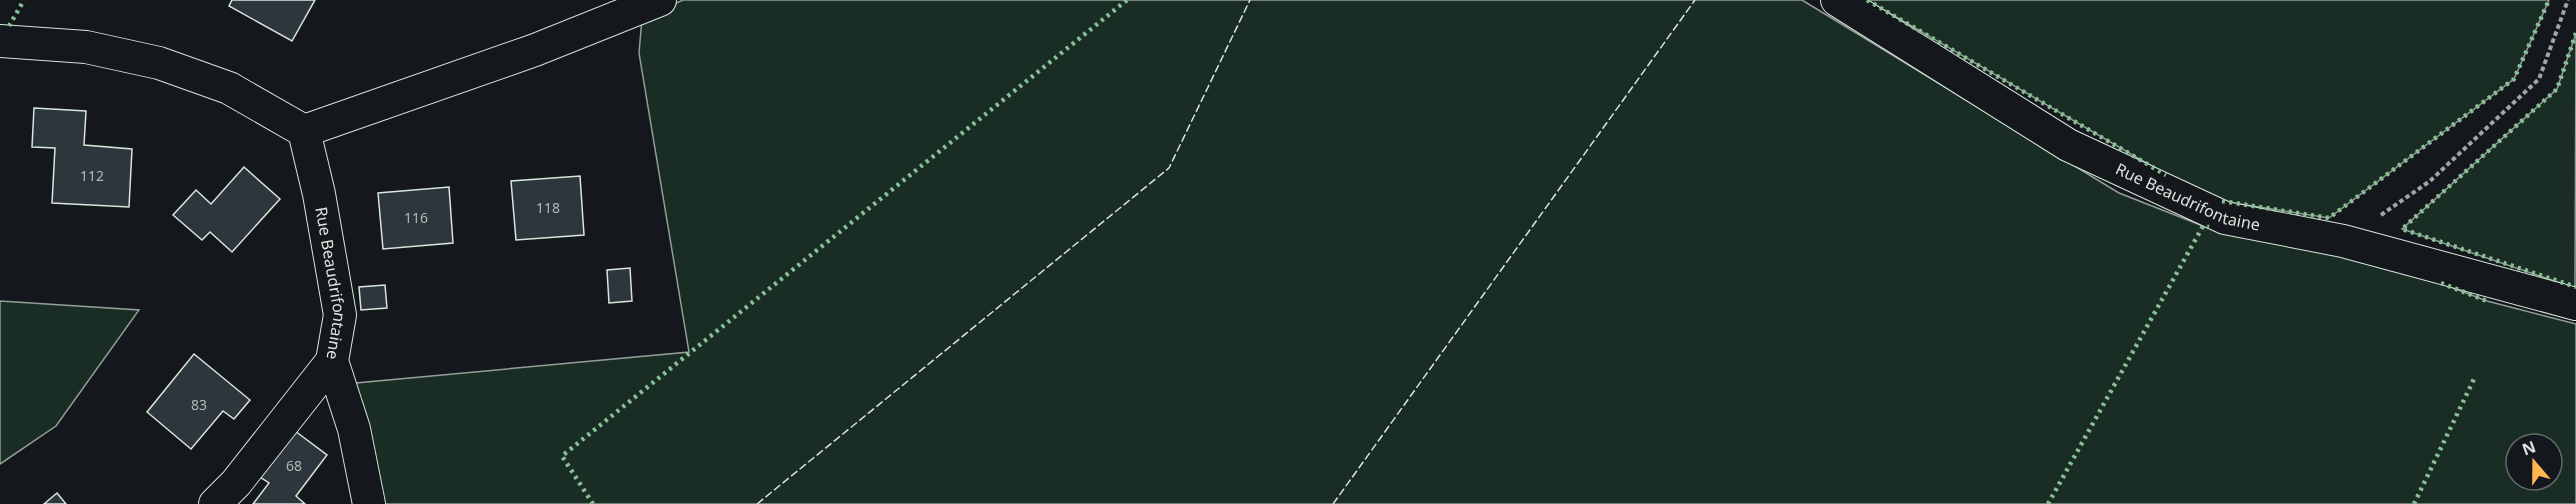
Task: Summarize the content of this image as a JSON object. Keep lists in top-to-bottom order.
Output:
{
  "streets": {
    "street": ["Rue Beaudrifontaine"]
  },
  "house_numbers": [
    "112",
    "118",
    "116",
    "83",
    "68"
  ],
  "north": "top"
}
